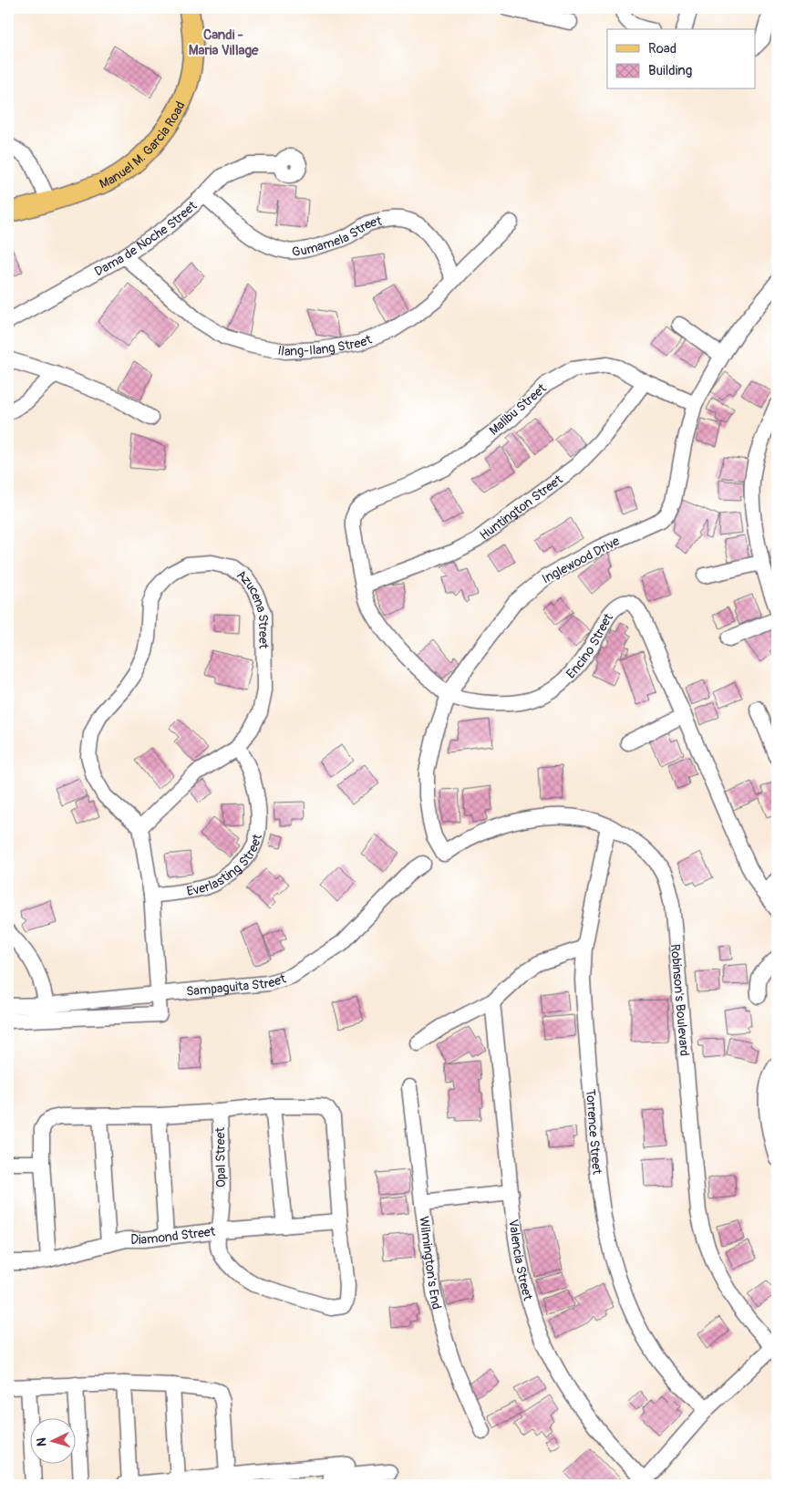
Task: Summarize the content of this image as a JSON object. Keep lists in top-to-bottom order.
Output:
{
  "streets": {
    "main road": ["Manuel M. Garcia Road"],
    "street": [
      "Gumamela Street",
      "Dama de Noche Street",
      "Ilang-Ilang Street",
      "Malibu Street",
      "Huntington Street",
      "Inglewood Drive",
      "Azucena Street",
      "Encino Street",
      "Everlasting Street",
      "Sampaguita Street",
      "Robinson's Boulevard",
      "Torrence Street",
      "Opal Street",
      "Diamond Street",
      "Valencia Street",
      "Wilmington's End"
    ]
  },
  "crossings": [
    ["Gumamela Street", "Dama de Noche Street"],
    ["Gumamela Street", "Ilang-Ilang Street"],
    ["Dama de Noche Street", "Ilang-Ilang Street"],
    ["Malibu Street", "Huntington Street"],
    ["Malibu Street", "Inglewood Drive"],
    ["Malibu Street", "Encino Street"],
    ["Huntington Street", "Encino Street"],
    ["Inglewood Drive", "Encino Street"],
    ["Inglewood Drive", "Robinson's Boulevard"],
    ["Azucena Street", "Everlasting Street"],
    ["Robinson's Boulevard", "Torrence Street"],
    ["Opal Street", "Diamond Street"]
  ],
  "districts": ["Candi - Maria Village"],
  "legend": ["Road", "Building"],
  "north": "left"
}
